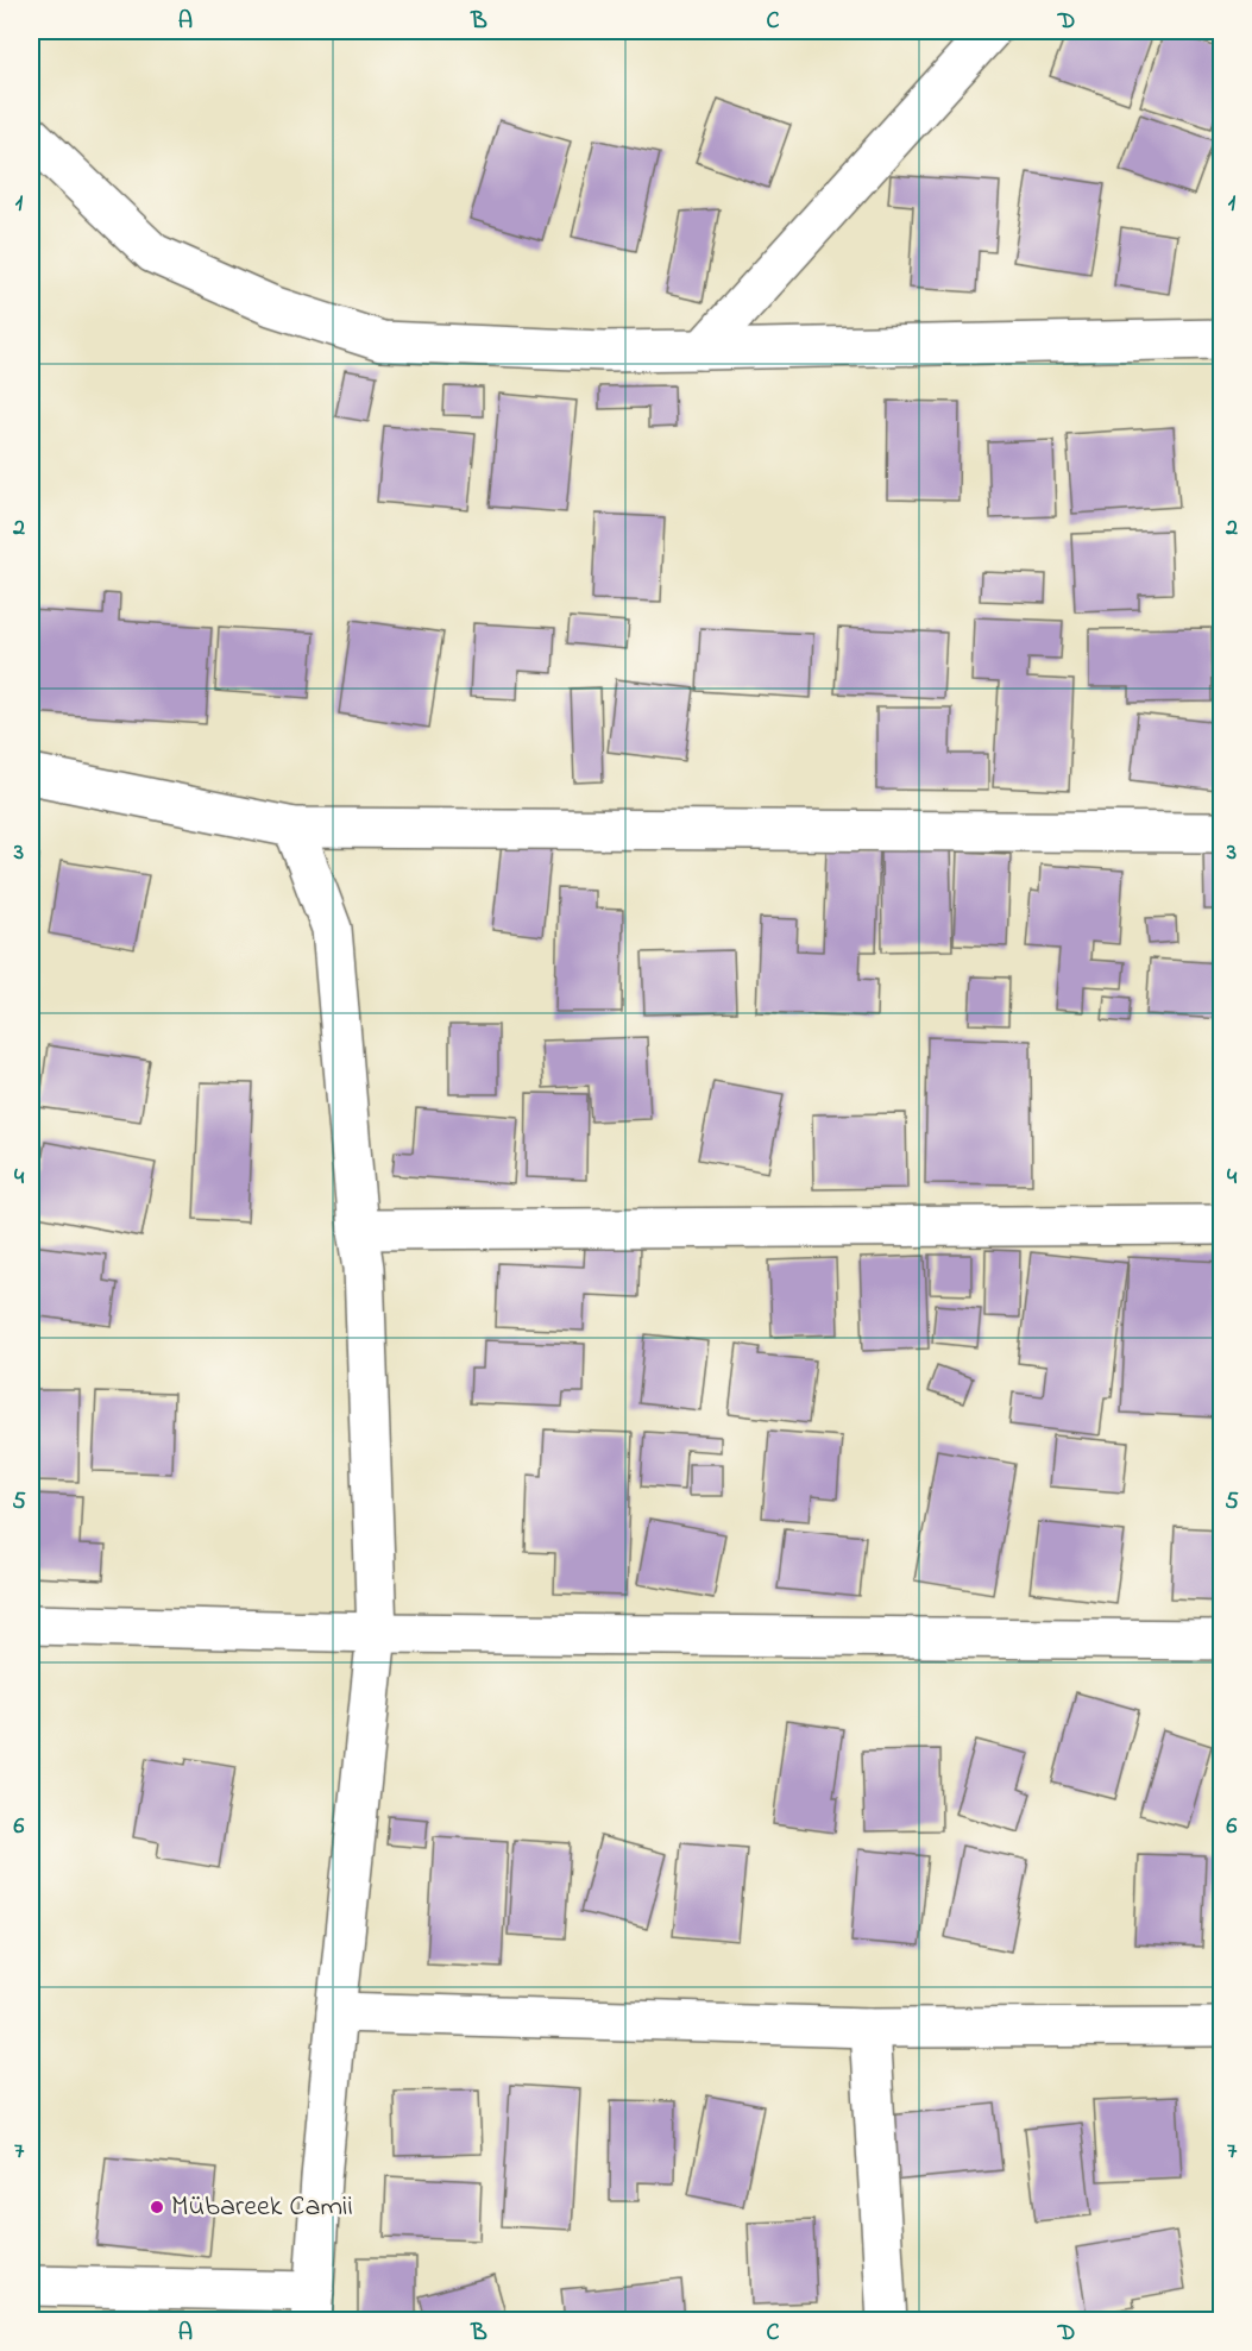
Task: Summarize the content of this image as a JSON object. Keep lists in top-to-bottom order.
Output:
{
  "places": ["Mübareek Camii"],
  "grid": {
    "columns": [
      "A",
      "B",
      "C",
      "D"
    ],
    "rows": [
      "1",
      "2",
      "3",
      "4",
      "5",
      "6",
      "7"
    ]
  }
}
